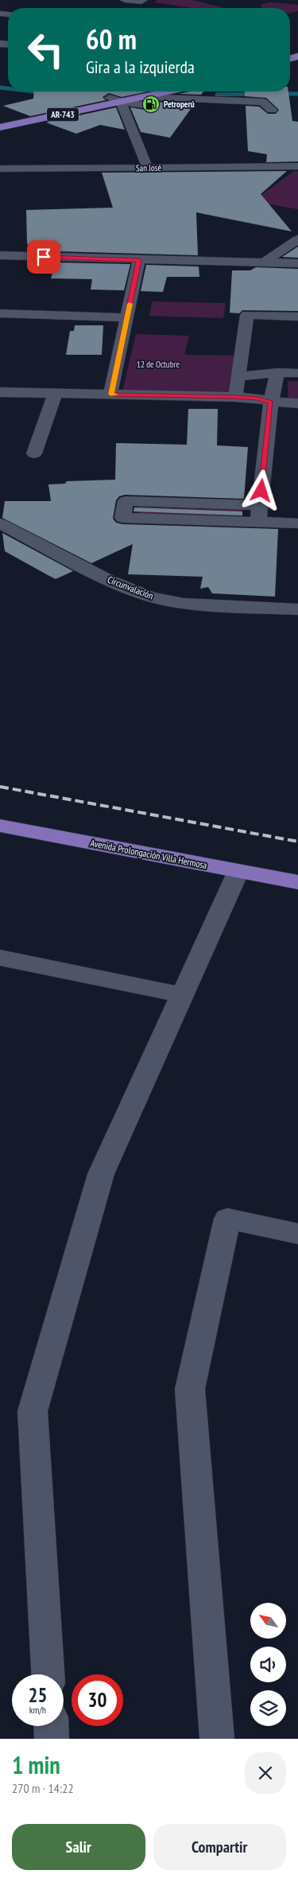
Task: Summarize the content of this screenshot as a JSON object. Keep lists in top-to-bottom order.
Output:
{
  "streets": {
    "main road": ["AR-743", "Avenida Prolongación Villa Hermosa"],
    "street": ["San José", "Circunvalación"]
  },
  "parks": ["12 de Octubre"],
  "places": {
    "fuel station": ["Petroperú"]
  },
  "north": "top left",
  "page": {
    "turn": ["60 m", "Gira a la izquierda"],
    "speed": "25 km/h",
    "limit": "30",
    "heading": ["1 min", "270 m · 14:22"],
    "buttons": ["Salir", "Compartir"]
  }
}
